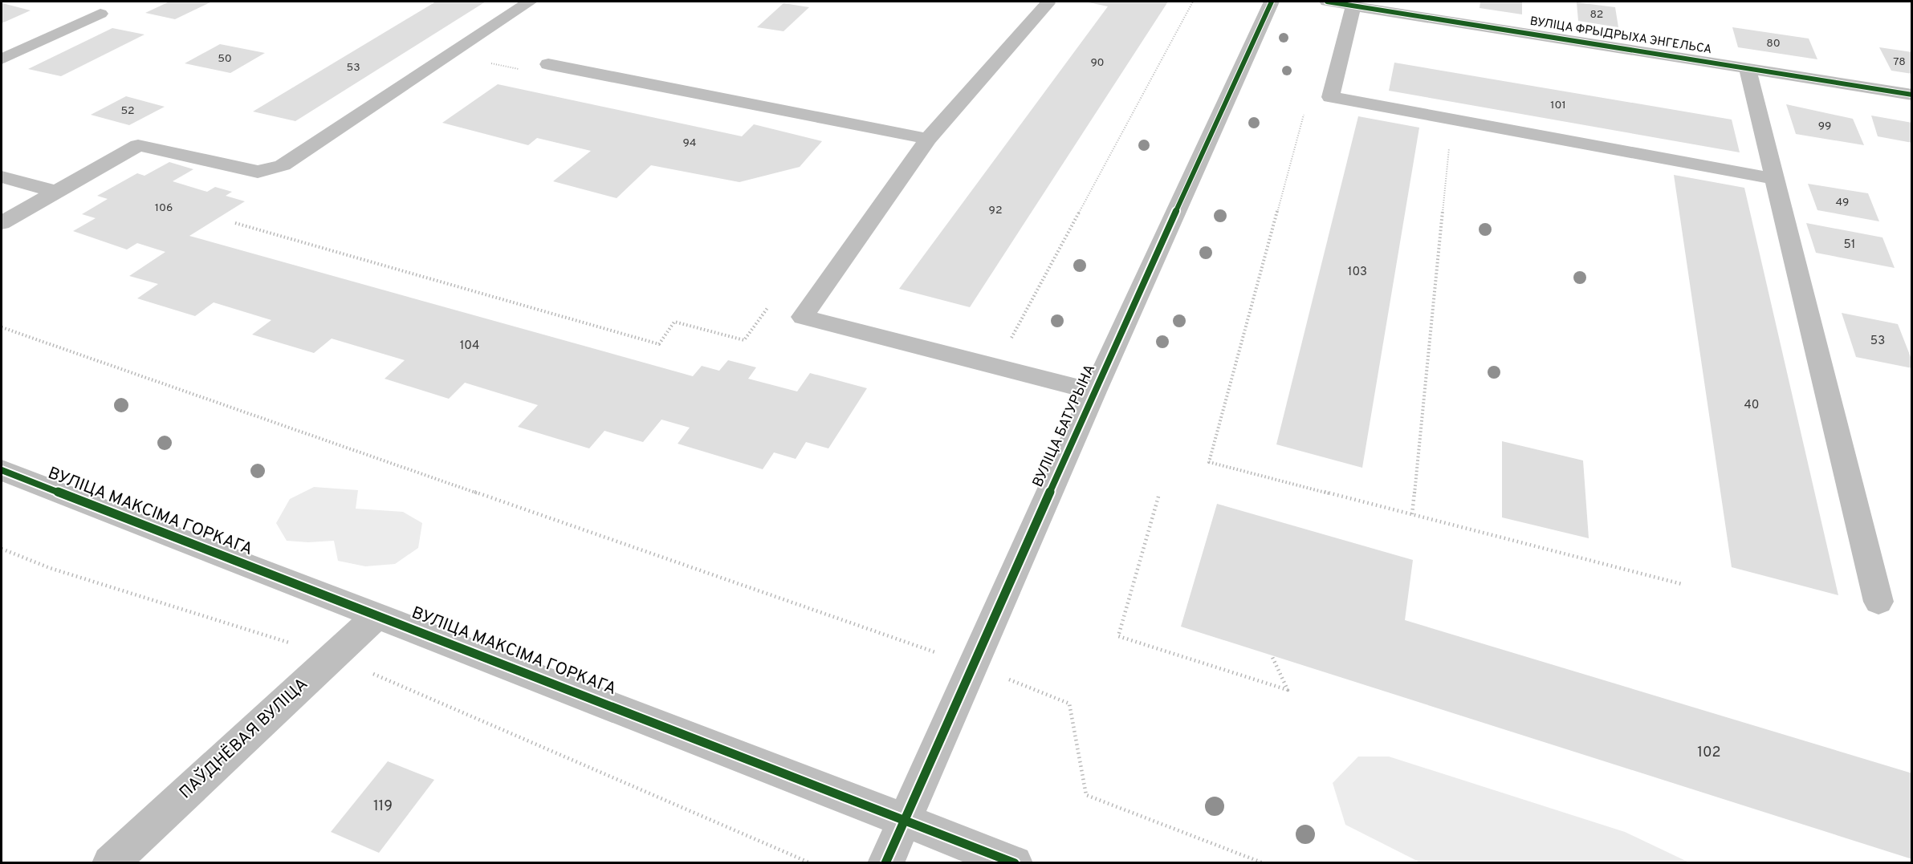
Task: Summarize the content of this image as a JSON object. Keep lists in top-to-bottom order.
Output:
{
  "streets": {
    "street": [
      "ВУЛІЦА ФРЫДРЫХА ЭНГЕЛЬСА",
      "ВУЛІЦА БАТУРЫНА",
      "ВУЛІЦА МАКСІМА ГОРКАГА",
      "ПАЎДНЁВАЯ ВУЛІЦА"
    ]
  },
  "crossings": [
    ["ВУЛІЦА БАТУРЫНА", "ВУЛІЦА МАКСІМА ГОРКАГА"],
    ["ВУЛІЦА МАКСІМА ГОРКАГА", "ПАЎДНЁВАЯ ВУЛІЦА"]
  ],
  "house_numbers": [
    "82",
    "80",
    "50",
    "78",
    "90",
    "53",
    "101",
    "52",
    "99",
    "94",
    "49",
    "106",
    "92",
    "51",
    "103",
    "53",
    "104",
    "40",
    "102",
    "119"
  ]
}
